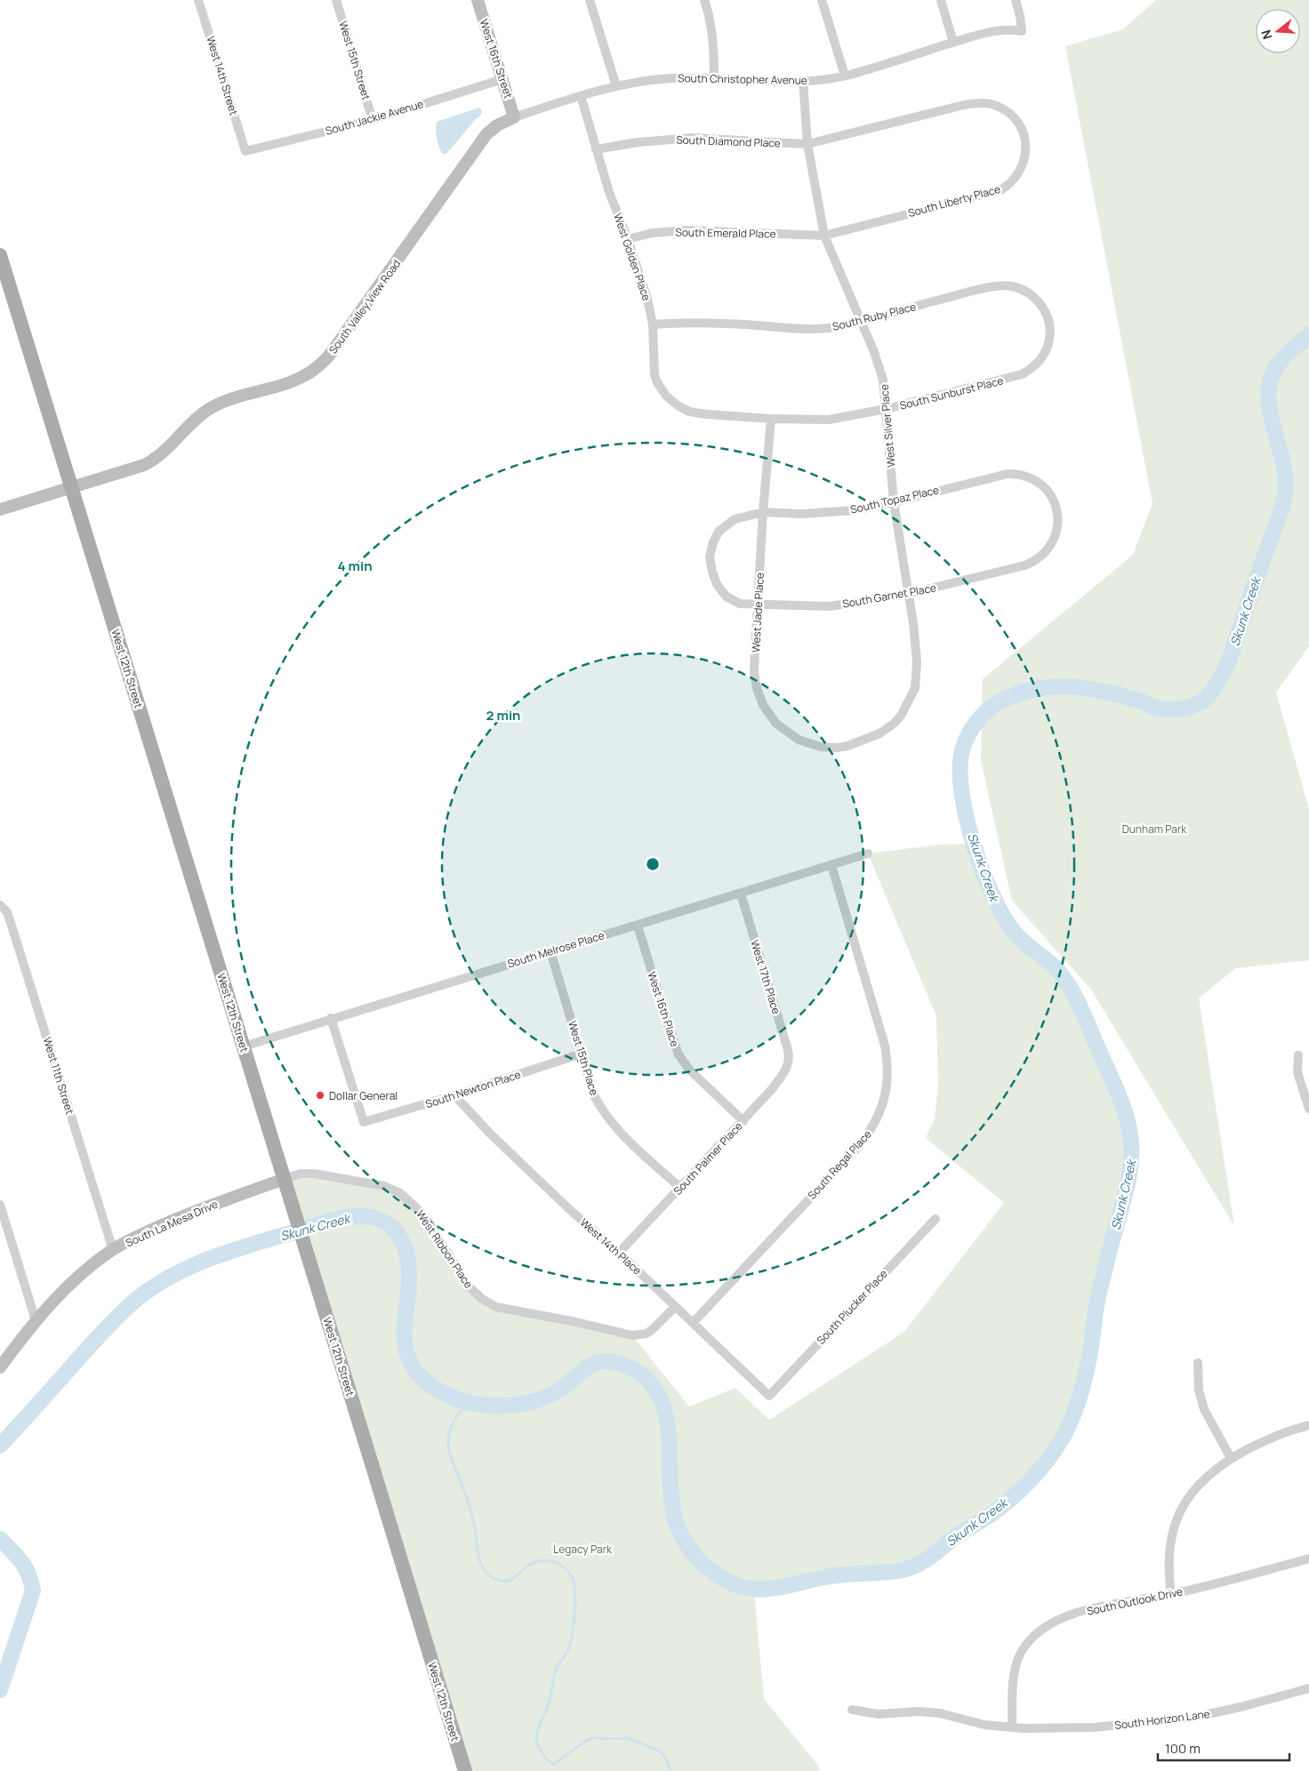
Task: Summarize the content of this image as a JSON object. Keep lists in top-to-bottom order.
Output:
{
  "streets": {
    "main road": ["West 12th Street"],
    "street": [
      "West 16th Street",
      "West 15th Street",
      "West 14th Street",
      "South Christopher Avenue",
      "South Jackie Avenue",
      "South Diamond Place",
      "South Liberty Place",
      "South Emerald Place",
      "West Golden Place",
      "South Valley View Road",
      "South Ruby Place",
      "South Sunburst Place",
      "West Silver Place",
      "South Topaz Place",
      "South Garnet Place",
      "West Jade Place",
      "South Melrose Place",
      "West 17th Place",
      "West 16th Place",
      "West 15th Place",
      "West 11th Street",
      "South Newton Place",
      "South Palmer Place",
      "South Regal Place",
      "South La Mesa Drive",
      "West 14th Place",
      "West Ribbon Place",
      "South Plucker Place",
      "South Outlook Drive",
      "South Horizon Lane"
    ]
  },
  "crossings": [
    ["West 16th Street", "South Christopher Avenue"],
    ["West 16th Street", "South Jackie Avenue"],
    ["West 16th Street", "South Valley View Road"],
    ["West 15th Street", "South Jackie Avenue"],
    ["West 14th Street", "South Jackie Avenue"],
    ["South Christopher Avenue", "West Golden Place"],
    ["South Christopher Avenue", "South Valley View Road"],
    ["South Christopher Avenue", "West Silver Place"],
    ["South Diamond Place", "South Liberty Place"],
    ["South Diamond Place", "West Golden Place"],
    ["South Diamond Place", "West Silver Place"],
    ["South Liberty Place", "South Emerald Place"],
    ["South Liberty Place", "West Silver Place"],
    ["South Emerald Place", "West Golden Place"],
    ["South Emerald Place", "West Silver Place"],
    ["West Golden Place", "South Ruby Place"],
    ["West Golden Place", "South Sunburst Place"],
    ["South Valley View Road", "West 12th Street"],
    ["South Ruby Place", "South Sunburst Place"],
    ["South Ruby Place", "West Silver Place"],
    ["South Sunburst Place", "West Silver Place"],
    ["South Sunburst Place", "West Jade Place"],
    ["West Silver Place", "South Topaz Place"],
    ["West Silver Place", "South Garnet Place"],
    ["West Silver Place", "West Jade Place"],
    ["South Topaz Place", "South Garnet Place"],
    ["South Topaz Place", "West Jade Place"],
    ["South Garnet Place", "West Jade Place"],
    ["West 12th Street", "South Melrose Place"],
    ["West 12th Street", "South La Mesa Drive"],
    ["West 12th Street", "West Ribbon Place"],
    ["South Melrose Place", "West 17th Place"],
    ["South Melrose Place", "West 16th Place"],
    ["South Melrose Place", "West 15th Place"],
    ["South Melrose Place", "South Newton Place"],
    ["South Melrose Place", "South Regal Place"],
    ["West 17th Place", "South Palmer Place"],
    ["West 16th Place", "South Palmer Place"],
    ["West 15th Place", "South Newton Place"],
    ["West 15th Place", "South Palmer Place"],
    ["West 11th Street", "South La Mesa Drive"],
    ["South Newton Place", "West 14th Place"],
    ["South Palmer Place", "West 14th Place"],
    ["South Regal Place", "West 14th Place"],
    ["South La Mesa Drive", "West Ribbon Place"],
    ["West 14th Place", "West Ribbon Place"],
    ["West 14th Place", "South Plucker Place"],
    ["South Outlook Drive", "South Horizon Lane"]
  ],
  "water": ["Skunk Creek"],
  "parks": ["Dunham Park", "Legacy Park"],
  "places": ["Dollar General"],
  "scale_bar": "100 m",
  "north": "left",
  "rings": ["4 min", "2 min"]
}
